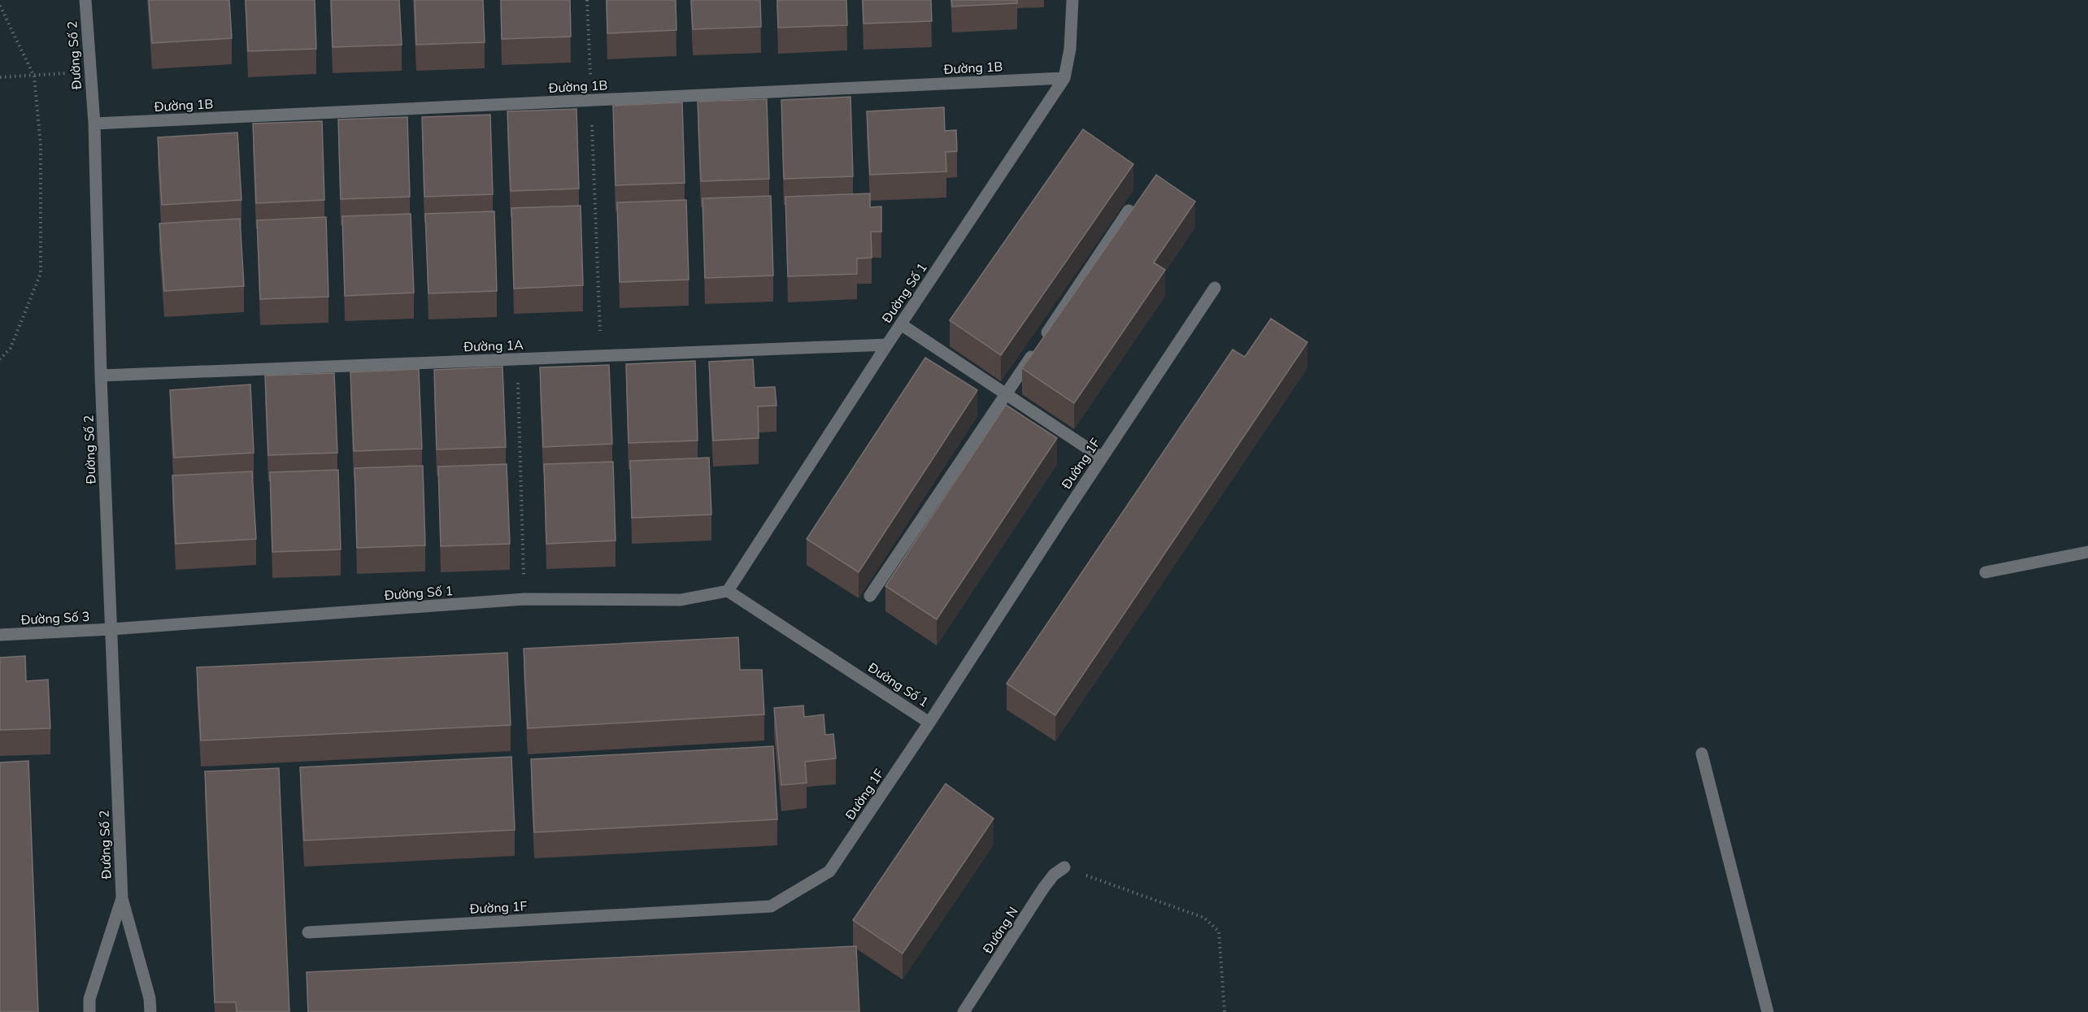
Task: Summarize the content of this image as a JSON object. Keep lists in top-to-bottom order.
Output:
{
  "streets": {
    "street": [
      "Đường Số 2",
      "Đường 1B",
      "Đường Số 1",
      "Đường 1A",
      "Đường 1F",
      "Đường Số 3",
      "Đường N"
    ]
  },
  "crossings": [
    ["Đường Số 2", "Đường 1B"],
    ["Đường Số 2", "Đường Số 1"],
    ["Đường Số 2", "Đường 1A"],
    ["Đường Số 2", "Đường Số 3"],
    ["Đường 1B", "Đường Số 1"],
    ["Đường Số 1", "Đường 1A"],
    ["Đường Số 1", "Đường 1F"],
    ["Đường Số 1", "Đường Số 3"]
  ]
}
